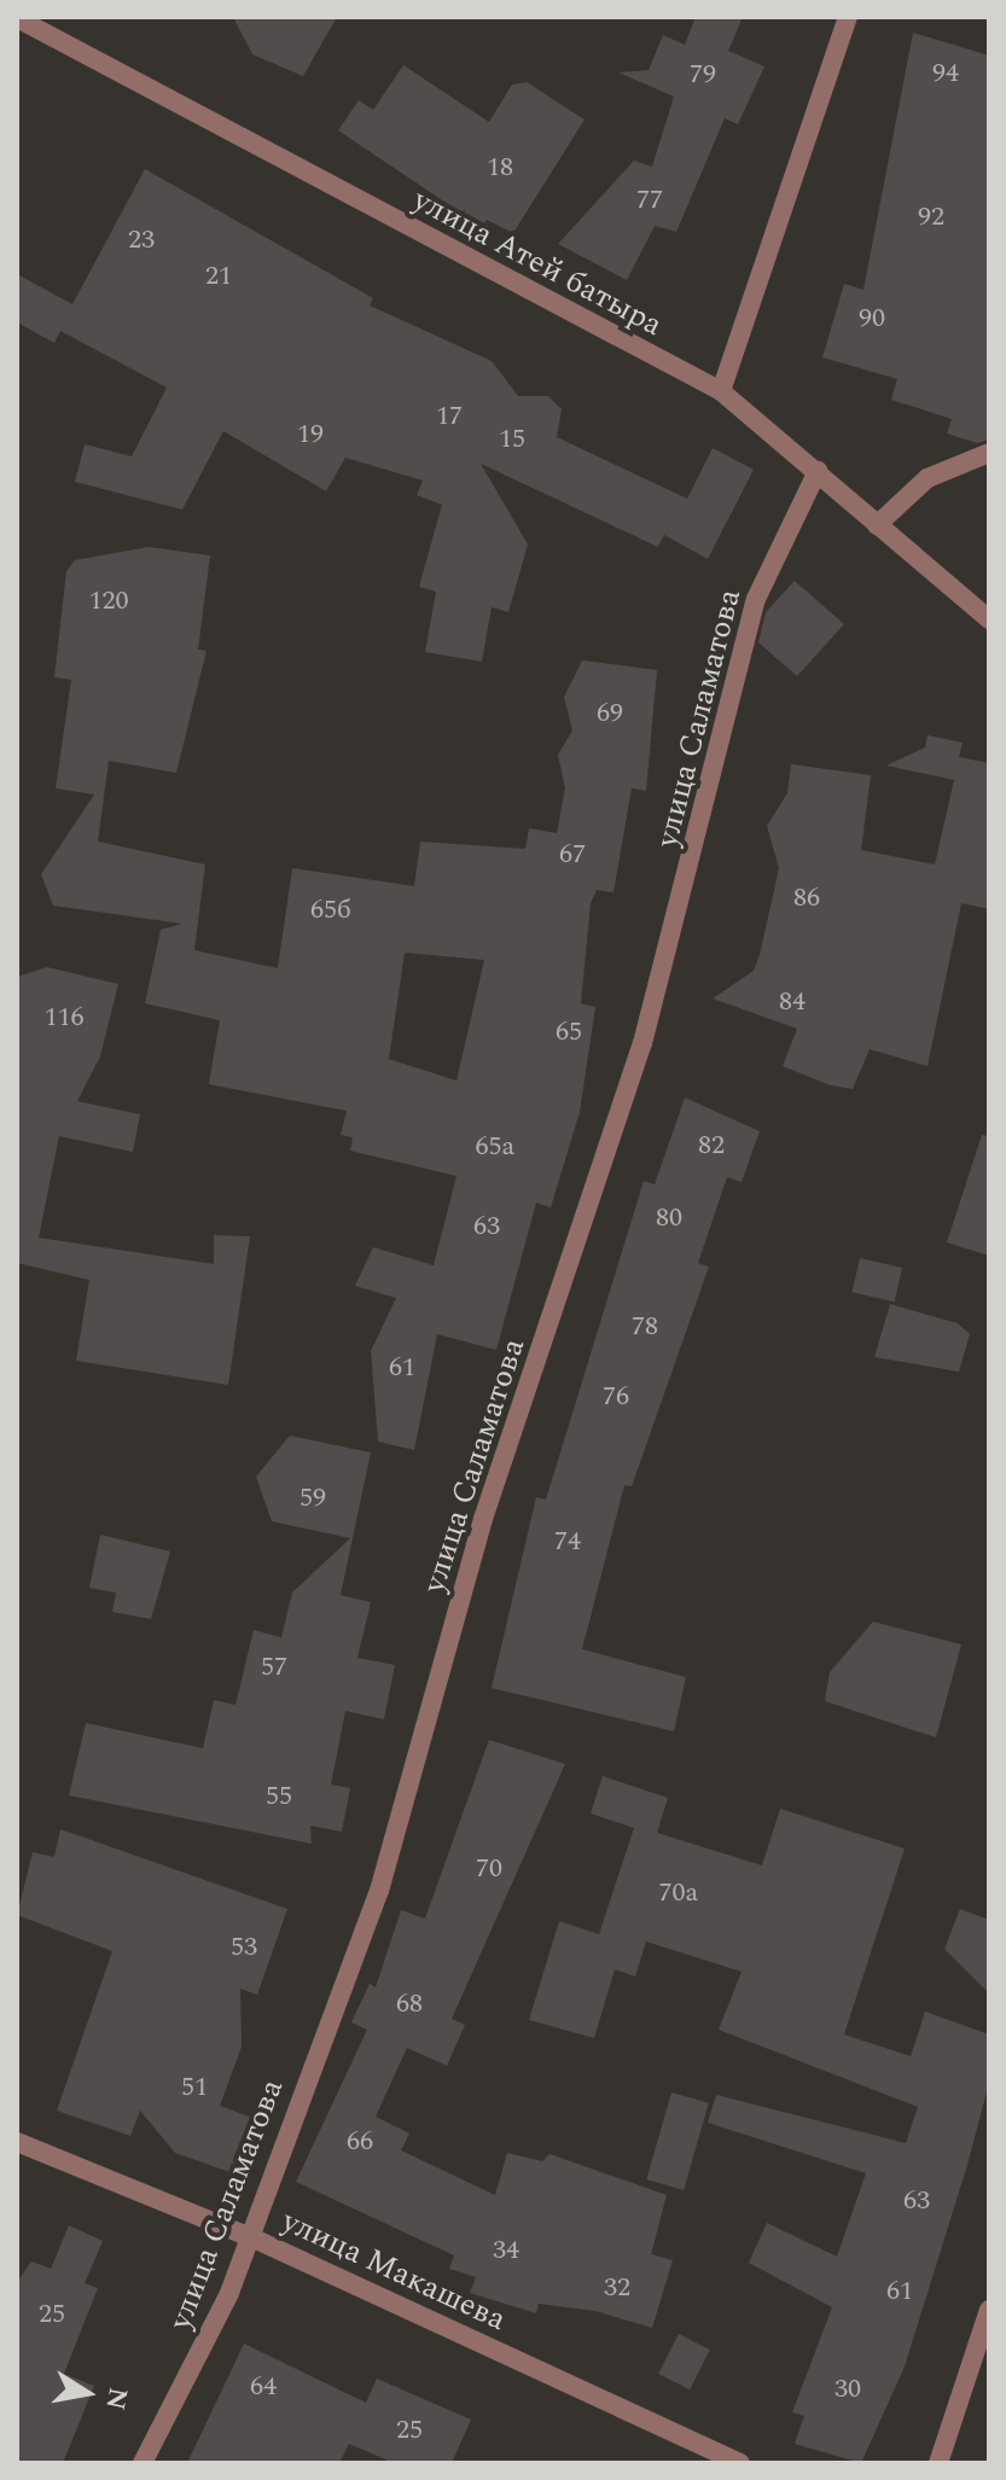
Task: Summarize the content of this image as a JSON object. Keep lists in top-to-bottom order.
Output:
{
  "streets": {
    "street": ["улица Атей батыра", "улица Саламатова", "улица Макашева"]
  },
  "crossings": [
    ["улица Атей батыра", "улица Саламатова"],
    ["улица Саламатова", "улица Макашева"]
  ],
  "house_numbers": [
    "94",
    "79",
    "18",
    "77",
    "92",
    "23",
    "21",
    "90",
    "17",
    "19",
    "15",
    "120",
    "69",
    "67",
    "86",
    "65б",
    "84",
    "116",
    "65",
    "82",
    "65а",
    "80",
    "63",
    "78",
    "61",
    "76",
    "59",
    "74",
    "57",
    "55",
    "70",
    "70а",
    "53",
    "68",
    "51",
    "66",
    "63",
    "34",
    "32",
    "61",
    "25",
    "64",
    "30",
    "25"
  ],
  "north": "right"
}
